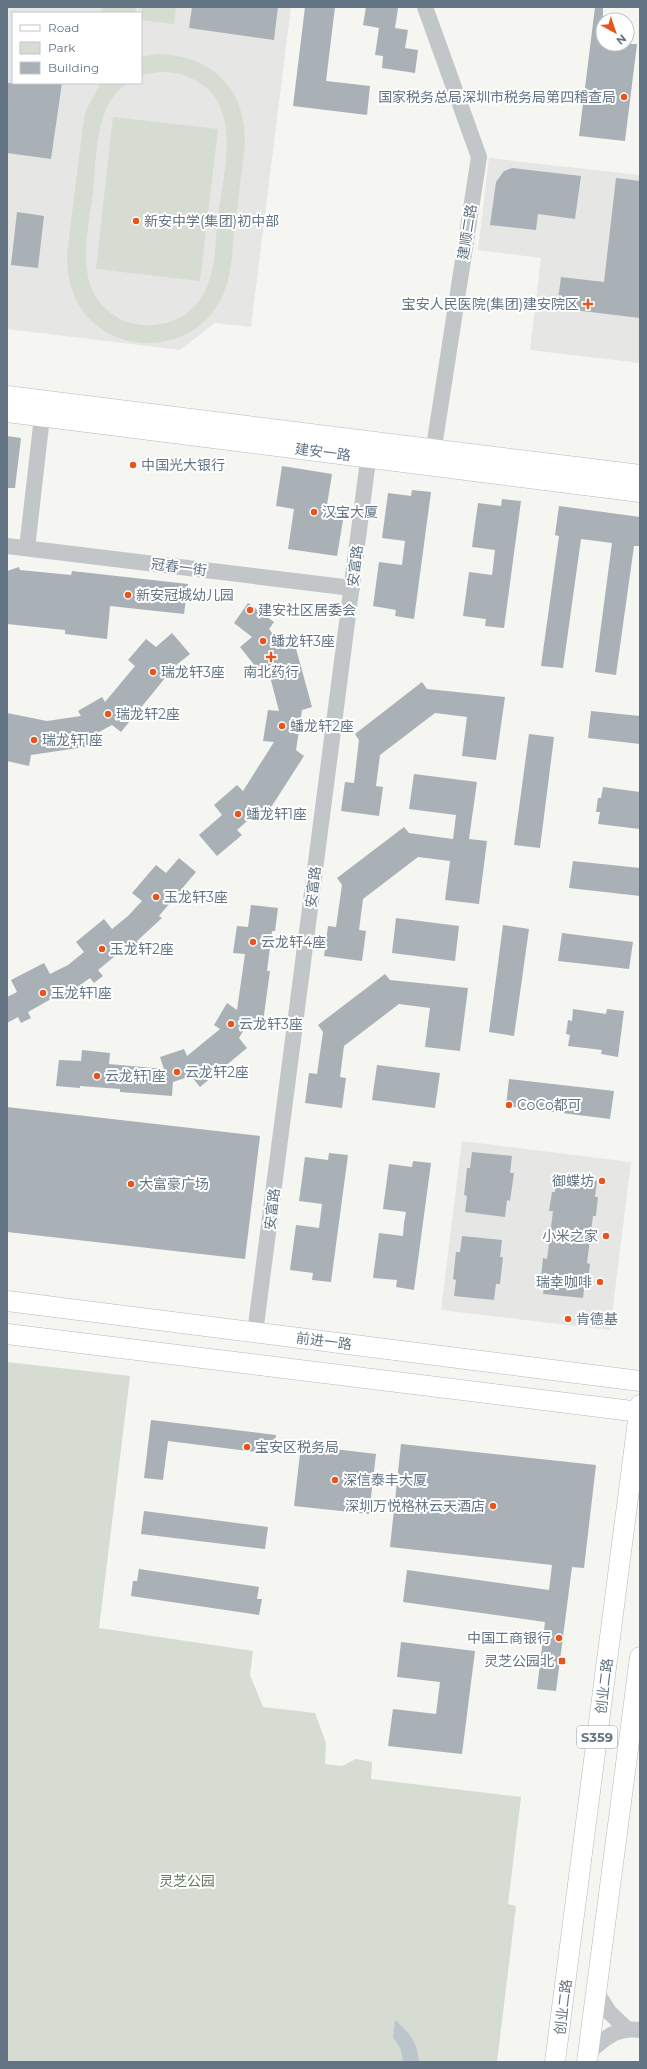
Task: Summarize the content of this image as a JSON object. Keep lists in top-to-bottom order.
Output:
{
  "streets": {
    "main road": [
      "建安一路",
      "前进一路",
      "创业二路",
      "S359"
    ],
    "street": ["建顺二路", "安富路", "冠春一街"]
  },
  "crossings": [
    ["建顺二路", "建安一路"],
    ["建安一路", "安富路"],
    ["安富路", "冠春一街"],
    ["安富路", "前进一路"]
  ],
  "parks": ["灵芝公园"],
  "places": {
    "other": [
      "国家税务总局深圳市税务局第四稽查局",
      "新安中学(集团)初中部",
      "中国光大银行",
      "汉宝大厦",
      "新安冠城幼儿园",
      "建安社区居委会",
      "蟠龙轩3座",
      "瑞龙轩3座",
      "瑞龙轩2座",
      "蟠龙轩2座",
      "瑞龙轩1座",
      "蟠龙轩1座",
      "玉龙轩3座",
      "云龙轩4座",
      "玉龙轩2座",
      "玉龙轩1座",
      "云龙轩3座",
      "云龙轩2座",
      "云龙轩1座",
      "CoCo都可",
      "御蝶坊",
      "大富豪广场",
      "小米之家",
      "瑞幸咖啡",
      "肯德基",
      "宝安区税务局",
      "深信泰丰大厦",
      "深圳万悦格林云天酒店",
      "中国工商银行"
    ],
    "health": ["宝安人民医院(集团)建安院区", "南北药行"],
    "transit": ["灵芝公园北"]
  },
  "legend": ["Road", "Park", "Building"],
  "north": "bottom right"
}
